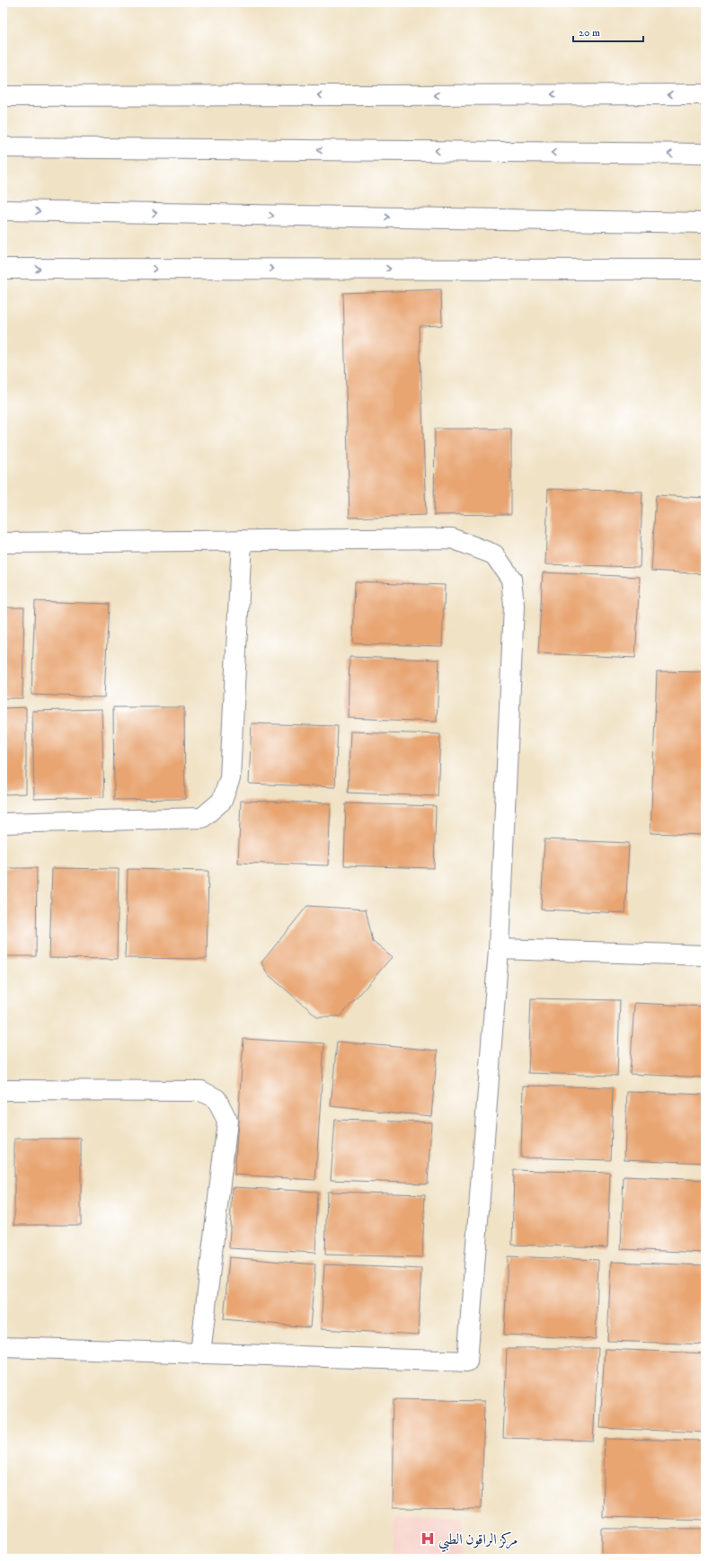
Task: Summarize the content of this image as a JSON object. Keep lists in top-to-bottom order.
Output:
{
  "places": {
    "hospital": ["مركز الراقون الطبي"]
  },
  "scale_bar": "20 m"
}
